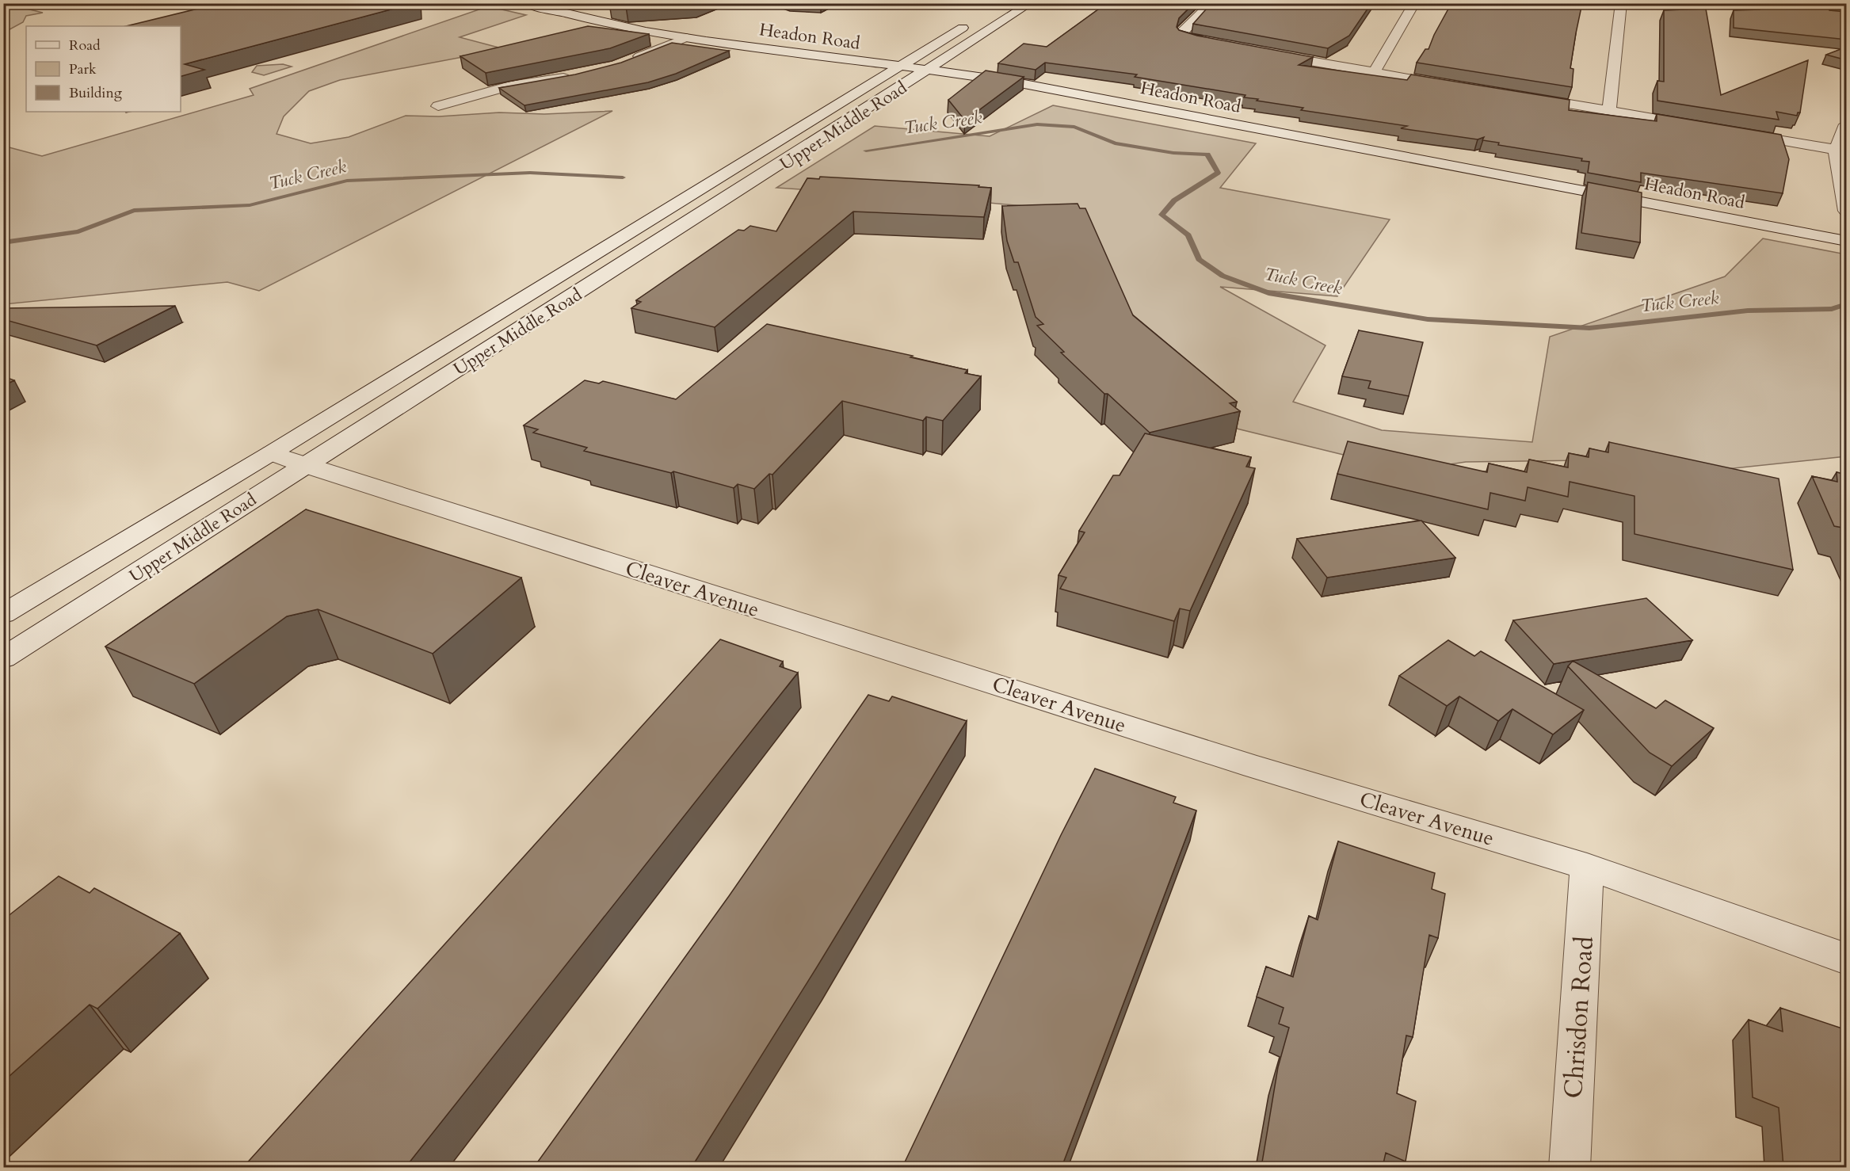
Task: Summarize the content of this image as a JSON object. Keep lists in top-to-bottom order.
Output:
{
  "streets": {
    "street": [
      "Headon Road",
      "Upper Middle Road",
      "Cleaver Avenue",
      "Chrisdon Road"
    ]
  },
  "crossings": [
    ["Headon Road", "Upper Middle Road"],
    ["Upper Middle Road", "Cleaver Avenue"],
    ["Cleaver Avenue", "Chrisdon Road"]
  ],
  "water": ["Tuck Creek"],
  "legend": ["Road", "Park", "Building"]
}
